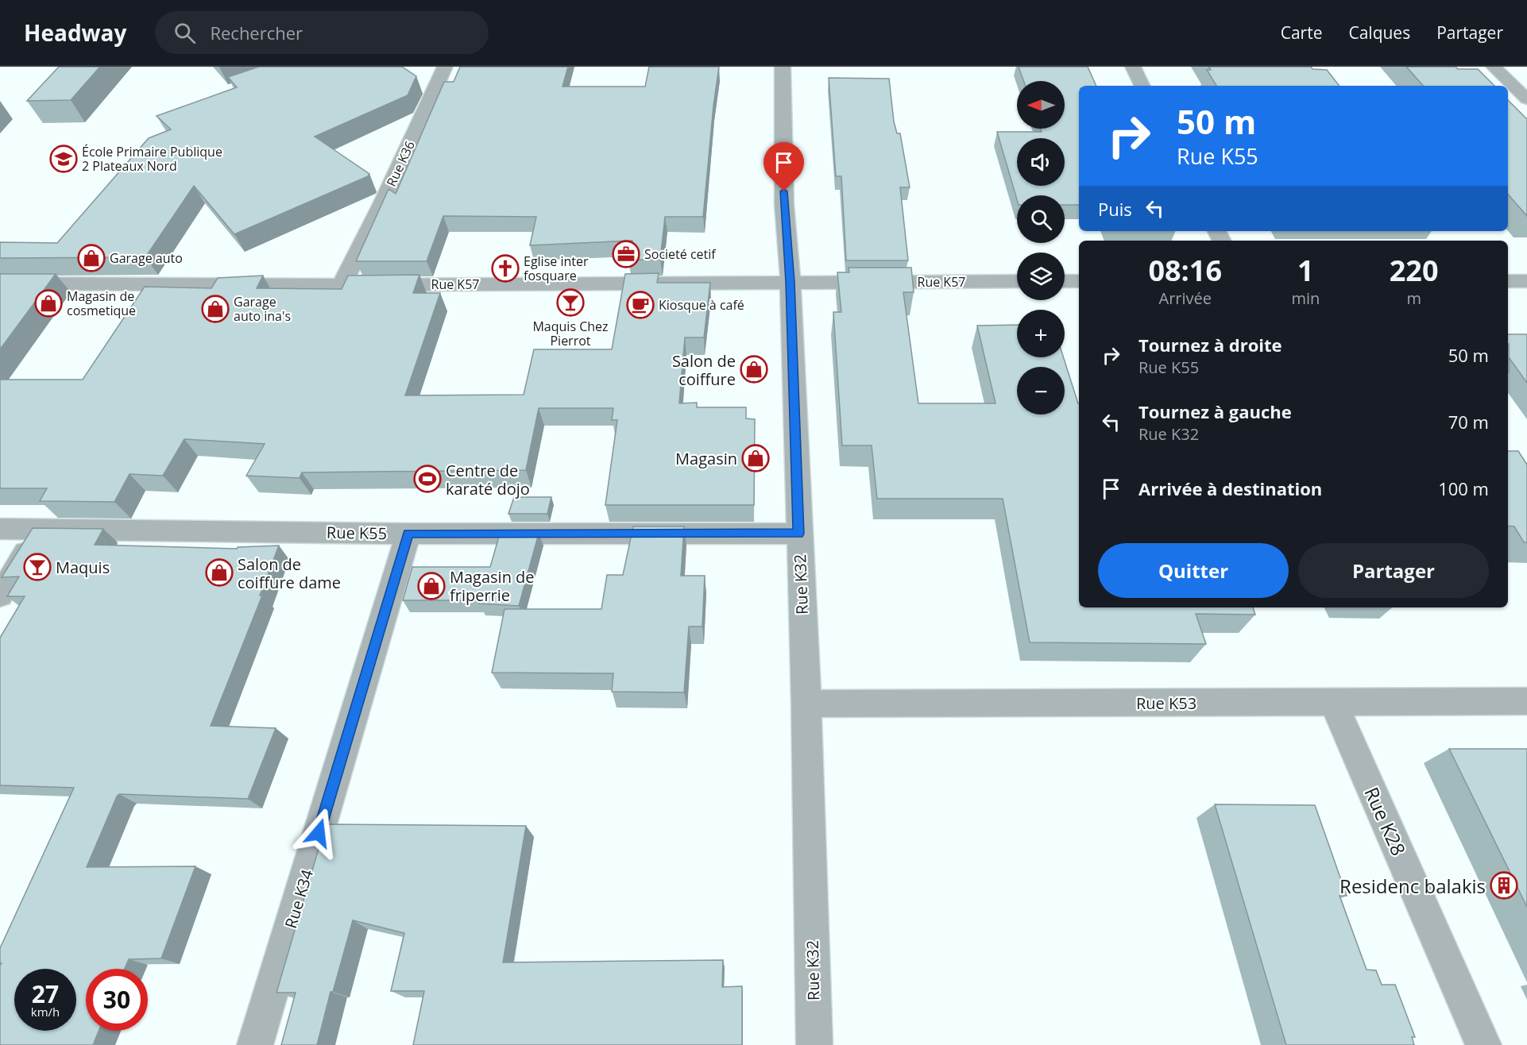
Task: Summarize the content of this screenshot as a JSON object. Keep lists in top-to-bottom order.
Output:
{
  "streets": {
    "street": [
      "Rue K36",
      "Rue K57",
      "Rue K55",
      "Rue K32",
      "Rue K53",
      "Rue K28",
      "Rue K34"
    ]
  },
  "crossings": [
    ["Rue K36", "Rue K57"],
    ["Rue K57", "Rue K32"],
    ["Rue K55", "Rue K32"],
    ["Rue K55", "Rue K34"],
    ["Rue K32", "Rue K53"],
    ["Rue K53", "Rue K28"]
  ],
  "places": {
    "school or university": ["École Primaire Publique 2 Plateaux Nord"],
    "office": ["Societé cetif"],
    "shop": [
      "Garage auto",
      "Magasin de cosmetique",
      "Garage auto ina's",
      "Salon de coiffure",
      "Magasin",
      "Salon de coiffure dame",
      "Magasin de friperrie"
    ],
    "church": ["Eglise inter fosquare"],
    "bar": ["Maquis Chez Pierrot", "Maquis"],
    "cafe": ["Kiosque à café"],
    "sports": ["Centre de karaté dojo"],
    "building": ["Residenc balakis"]
  },
  "north": "left",
  "page": {
    "header": "Headway",
    "search": "Rechercher",
    "nav": ["Carte", "Calques", "Partager"],
    "map_buttons": ["+", "−"],
    "turn": ["50 m", "Rue K55"],
    "then": "Puis",
    "eta": [
      "08:16",
      "Arrivée",
      "1",
      "min",
      "220",
      "m"
    ],
    "list": [
      {
        "name": "Tournez à droite",
        "note": "Rue K55",
        "value": "50 m"
      },
      {
        "name": "Tournez à gauche",
        "note": "Rue K32",
        "value": "70 m"
      },
      {
        "name": "Arrivée à destination",
        "value": "100 m"
      }
    ],
    "buttons": ["Quitter", "Partager"],
    "speed": "27 km/h",
    "limit": "30"
  }
}
